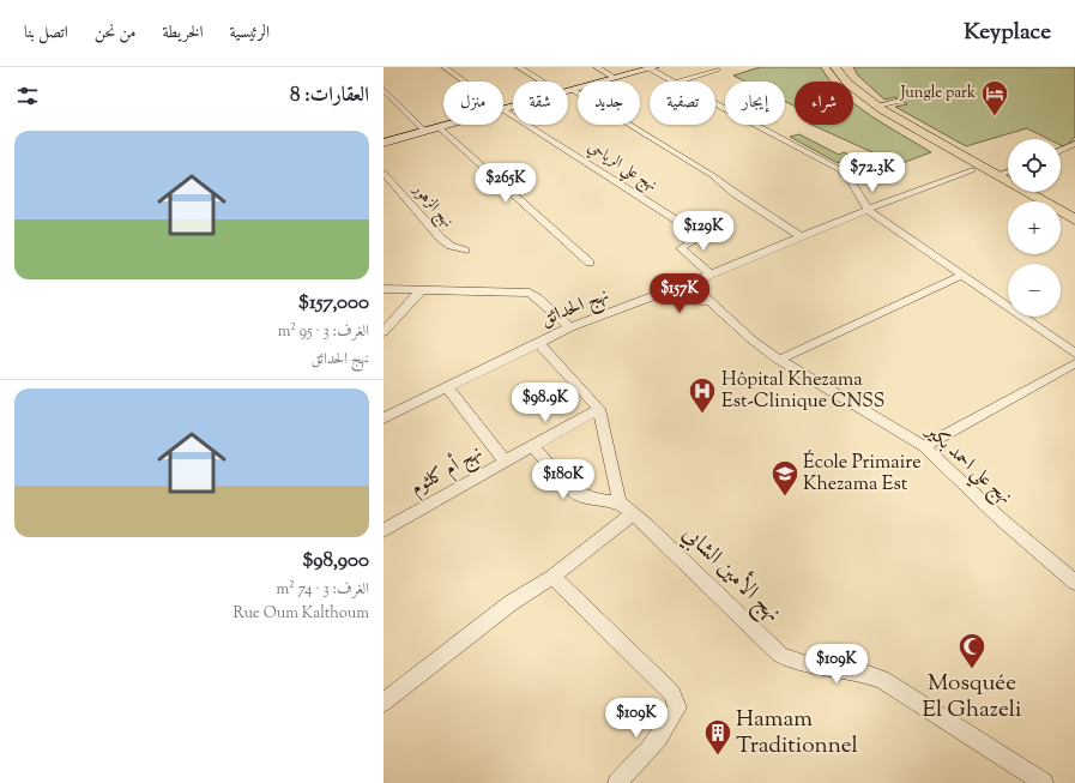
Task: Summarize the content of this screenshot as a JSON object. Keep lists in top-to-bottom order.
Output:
{
  "streets": {
    "street": [
      "نهج علي الرياحي",
      "نهج الزهور",
      "نهج الحدائق",
      "نهج علي احمد بكير",
      "نهج أم كلثوم",
      "نهج الأمين الشابي"
    ]
  },
  "crossings": [
    ["نهج علي الرياحي", "نهج الحدائق"],
    ["نهج الحدائق", "نهج علي احمد بكير"]
  ],
  "places": {
    "hotel": ["Jungle park"],
    "hospital": ["Hôpital Khezama Est-Clinique CNSS"],
    "school or university": ["École Primaire Khezama Est"],
    "mosque": ["Mosquée El Ghazeli"],
    "building": ["Hamam Traditionnel"]
  },
  "page": {
    "header": "Keyplace",
    "nav": [
      "الرئيسية",
      "الخريطة",
      "من نحن",
      "اتصل بنا"
    ],
    "heading": "العقارات: 8",
    "chip": [
      "شراء",
      "إيجار",
      "تصفية",
      "جديد",
      "شقة",
      "منزل"
    ],
    "list": [
      {
        "name": "$157,000",
        "note": "الغرف: 3 · 95 m² · نهج الحدائق"
      },
      {
        "name": "$98,900",
        "note": "الغرف: 3 · 74 m² · Rue Oum Kalthoum"
      }
    ],
    "map_buttons": ["+", "−"],
    "price": [
      "$72.3K",
      "$265K",
      "$129K",
      "$157K",
      "$98.9K",
      "$180K",
      "$109K",
      "$109K"
    ]
  }
}
